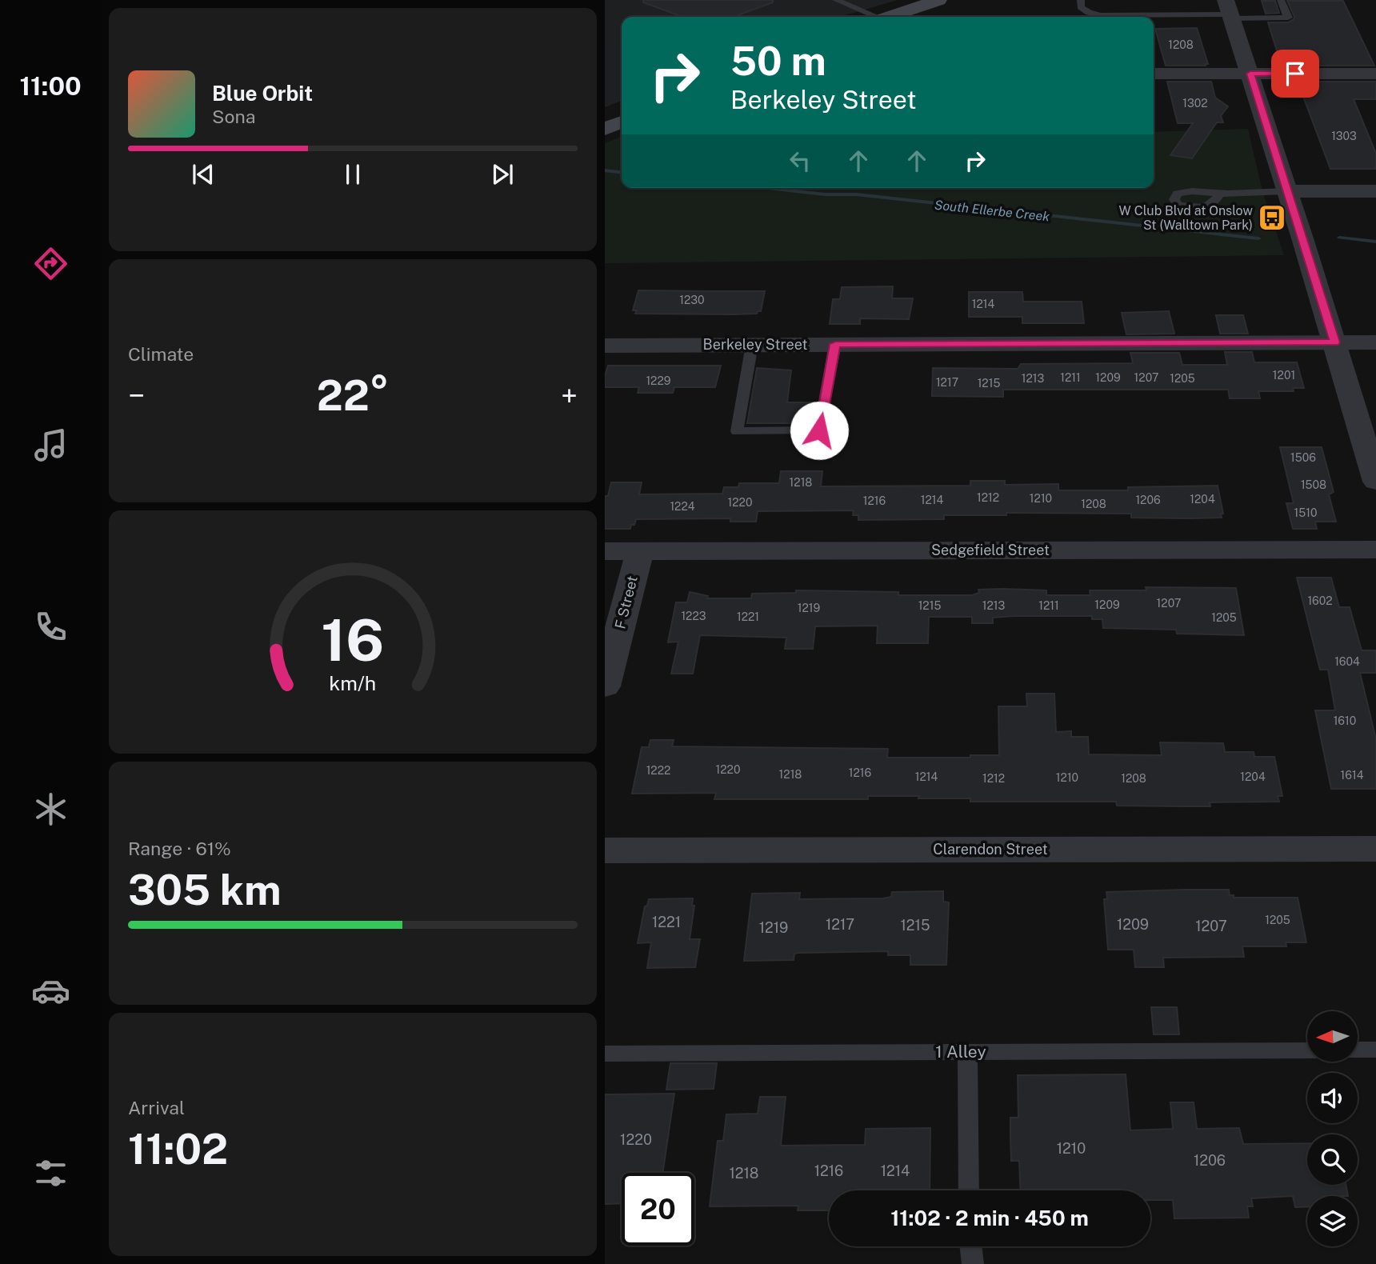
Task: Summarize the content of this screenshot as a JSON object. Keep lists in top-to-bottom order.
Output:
{
  "streets": {
    "street": [
      "Berkeley Street",
      "Sedgefield Street",
      "F Street",
      "Clarendon Street"
    ],
    "lane": ["1 Alley"]
  },
  "crossings": [
    ["Sedgefield Street", "F Street"]
  ],
  "water": ["South Ellerbe Creek"],
  "places": {
    "bus stop": ["W Club Blvd at Onslow St (Walltown Park)"]
  },
  "house_numbers": [
    "1208",
    "1302",
    "1303",
    "1230",
    "1214",
    "1201",
    "1211",
    "1209",
    "1207",
    "1213",
    "1205",
    "1229",
    "1217",
    "1215",
    "1506",
    "1218",
    "1508",
    "1212",
    "1210",
    "1204",
    "1214",
    "1206",
    "1216",
    "1220",
    "1208",
    "1224",
    "1510",
    "1602",
    "1207",
    "1209",
    "1215",
    "1213",
    "1211",
    "1219",
    "1223",
    "1221",
    "1205",
    "1604",
    "1610",
    "1220",
    "1222",
    "1216",
    "1218",
    "1614",
    "1214",
    "1204",
    "1210",
    "1212",
    "1208",
    "1205",
    "1221",
    "1217",
    "1209",
    "1215",
    "1207",
    "1219",
    "1220",
    "1210",
    "1206",
    "1216",
    "1214",
    "1218"
  ],
  "north": "left",
  "page": {
    "tabs": "11:00",
    "turn": ["50 m", "Berkeley Street"],
    "song": ["Blue Orbit", "Sona"],
    "tile": [
      "Climate",
      ["Range · 61%", "305 km"],
      ["Arrival", "11:02"]
    ],
    "heat": ["−", "22°", "+"],
    "limit": "20",
    "trip": "11:02 · 2 min · 450 m",
    "gauge": ["16", "km/h"]
  }
}
